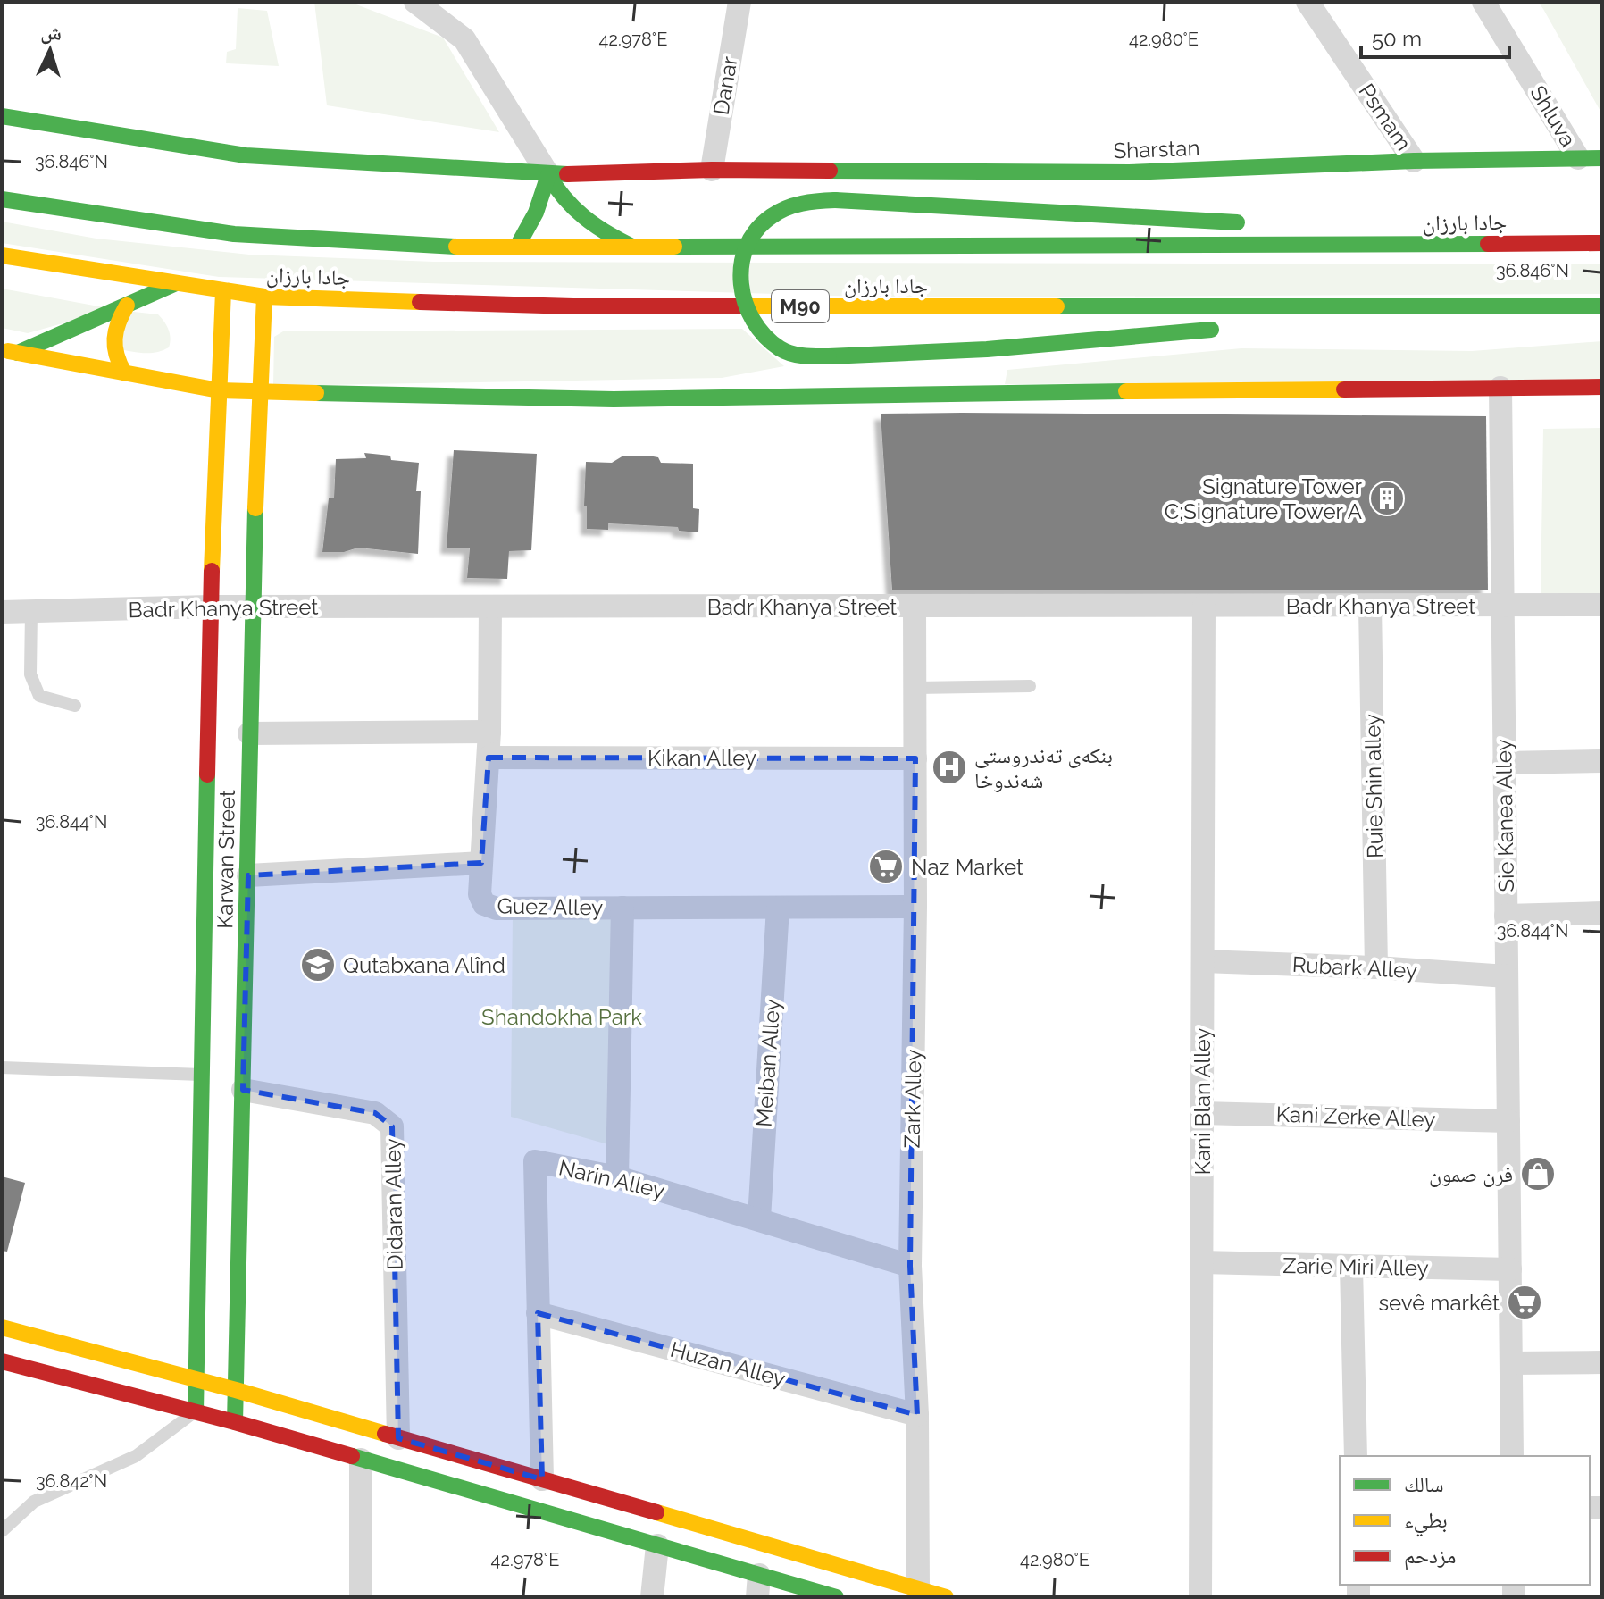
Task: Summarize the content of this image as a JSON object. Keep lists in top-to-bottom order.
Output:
{
  "streets": {
    "main road": [
      "Sharstan",
      "جادا بارزان",
      "M90",
      "Karwan Street"
    ],
    "street": [
      "Danar",
      "Shluva",
      "Psmam",
      "Badr Khanya Street",
      "Kikan Alley",
      "Ruie Shin alley",
      "Sie Kanea Alley",
      "Guez Alley",
      "Rubark Alley",
      "Meiban Alley",
      "Zark Alley",
      "Kani Blan Alley",
      "Kani Zerke Alley",
      "Narin Alley",
      "Didaran Alley",
      "Zarie Miri Alley",
      "Huzan Alley"
    ]
  },
  "crossings": [
    ["Danar", "Sharstan"],
    ["Shluva", "Sharstan"],
    ["Psmam", "Sharstan"],
    ["جادا بارزان", "Karwan Street"],
    ["Badr Khanya Street", "Ruie Shin alley"],
    ["Badr Khanya Street", "Sie Kanea Alley"],
    ["Badr Khanya Street", "Karwan Street"],
    ["Badr Khanya Street", "Guez Alley"],
    ["Badr Khanya Street", "Zark Alley"],
    ["Badr Khanya Street", "Kani Blan Alley"],
    ["Kikan Alley", "Guez Alley"],
    ["Kikan Alley", "Zark Alley"],
    ["Ruie Shin alley", "Rubark Alley"],
    ["Sie Kanea Alley", "Rubark Alley"],
    ["Sie Kanea Alley", "Kani Zerke Alley"],
    ["Sie Kanea Alley", "Zarie Miri Alley"],
    ["Karwan Street", "Didaran Alley"],
    ["Guez Alley", "Meiban Alley"],
    ["Guez Alley", "Zark Alley"],
    ["Rubark Alley", "Kani Blan Alley"],
    ["Meiban Alley", "Narin Alley"],
    ["Zark Alley", "Narin Alley"],
    ["Zark Alley", "Huzan Alley"],
    ["Kani Blan Alley", "Kani Zerke Alley"],
    ["Kani Blan Alley", "Zarie Miri Alley"],
    ["Narin Alley", "Huzan Alley"]
  ],
  "parks": ["Shandokha Park"],
  "places": {
    "building": ["Signature Tower C;Signature Tower A"],
    "hospital": ["بنکەی تەندروستی شەندوخا"],
    "supermarket": ["Naz Market", "sevê markêt"],
    "school or university": ["Qutabxana Alînd"],
    "shop": ["فرن صمون"]
  },
  "legend": ["سالك", "بطيء", "مزدحم"],
  "scale_bar": "50 m",
  "north": "top",
  "coordinates": [
    "42.978°E",
    "42.980°E",
    "36.846°N",
    "36.844°N",
    "36.842°N"
  ]
}
